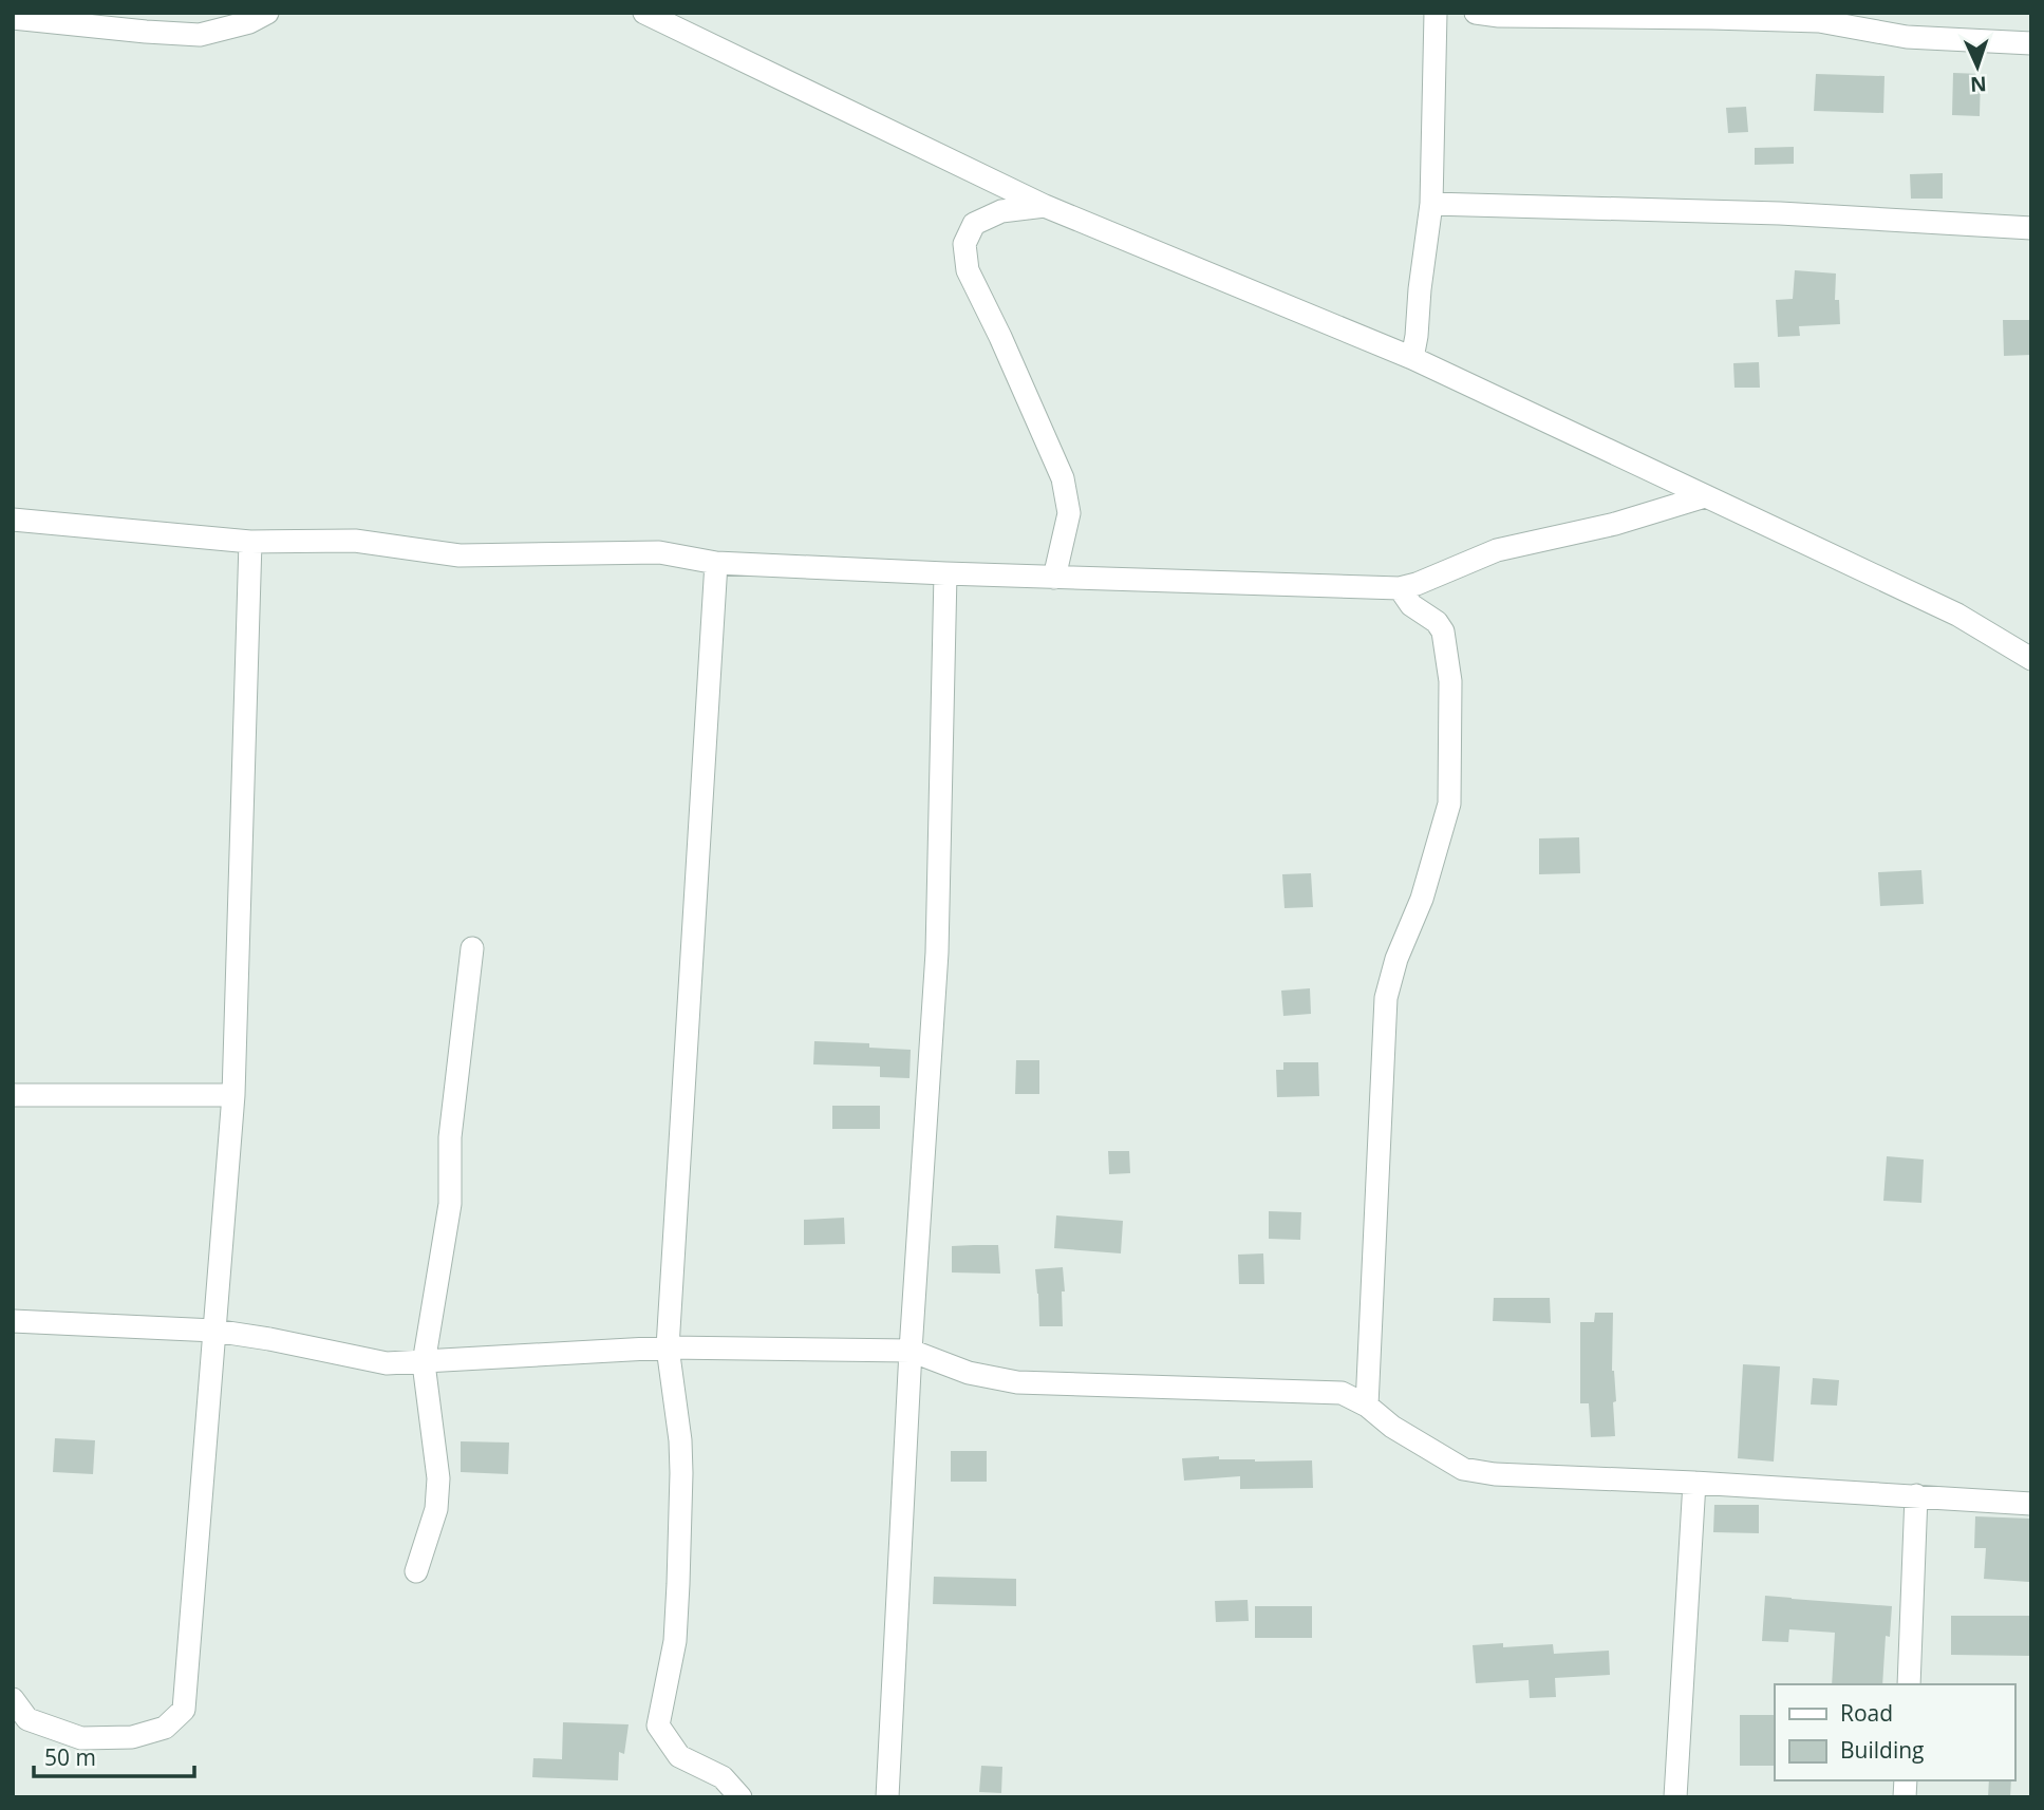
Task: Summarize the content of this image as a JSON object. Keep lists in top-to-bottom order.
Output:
{
  "legend": ["Road", "Building"],
  "scale_bar": "50 m",
  "north": "bottom"
}
